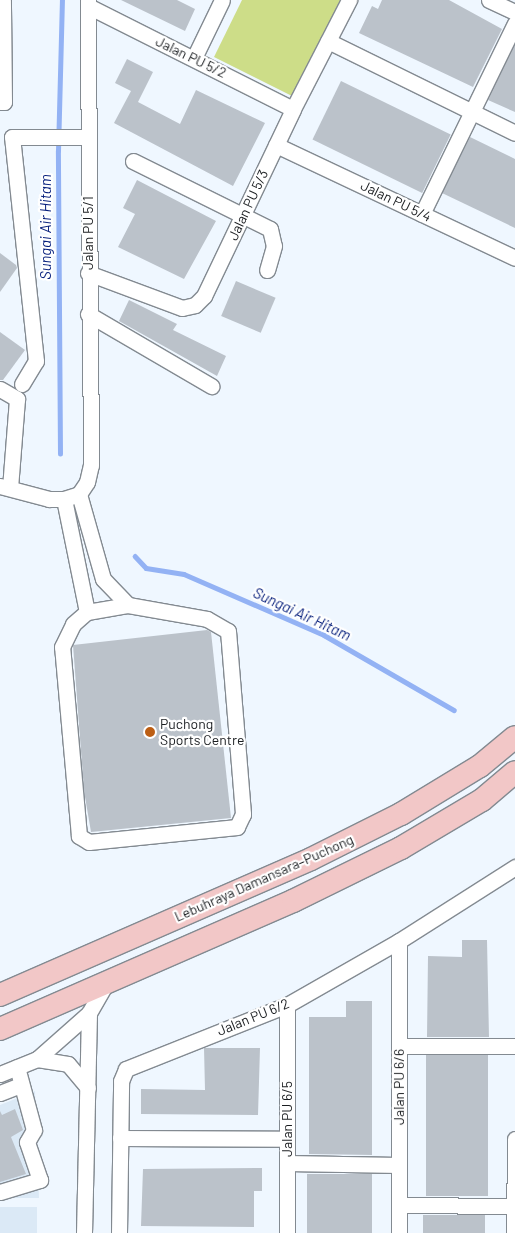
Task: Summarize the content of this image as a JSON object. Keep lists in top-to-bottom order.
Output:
{
  "streets": {
    "highway": ["Lebuhraya Damansara–Puchong"],
    "street": [
      "Jalan PU 5/2",
      "Jalan PU 5/4",
      "Jalan PU 5/3",
      "Jalan PU 5/1",
      "Jalan PU 6/2",
      "Jalan PU 6/6",
      "Jalan PU 6/5"
    ]
  },
  "crossings": [
    ["Jalan PU 5/2", "Jalan PU 5/3"],
    ["Jalan PU 5/2", "Jalan PU 5/1"],
    ["Jalan PU 5/4", "Jalan PU 5/3"],
    ["Jalan PU 5/3", "Jalan PU 5/1"],
    ["Jalan PU 6/2", "Jalan PU 6/6"],
    ["Jalan PU 6/2", "Jalan PU 6/5"]
  ],
  "water": ["Sungai Air Hitam"],
  "places": ["Puchong Sports Centre"]
}
